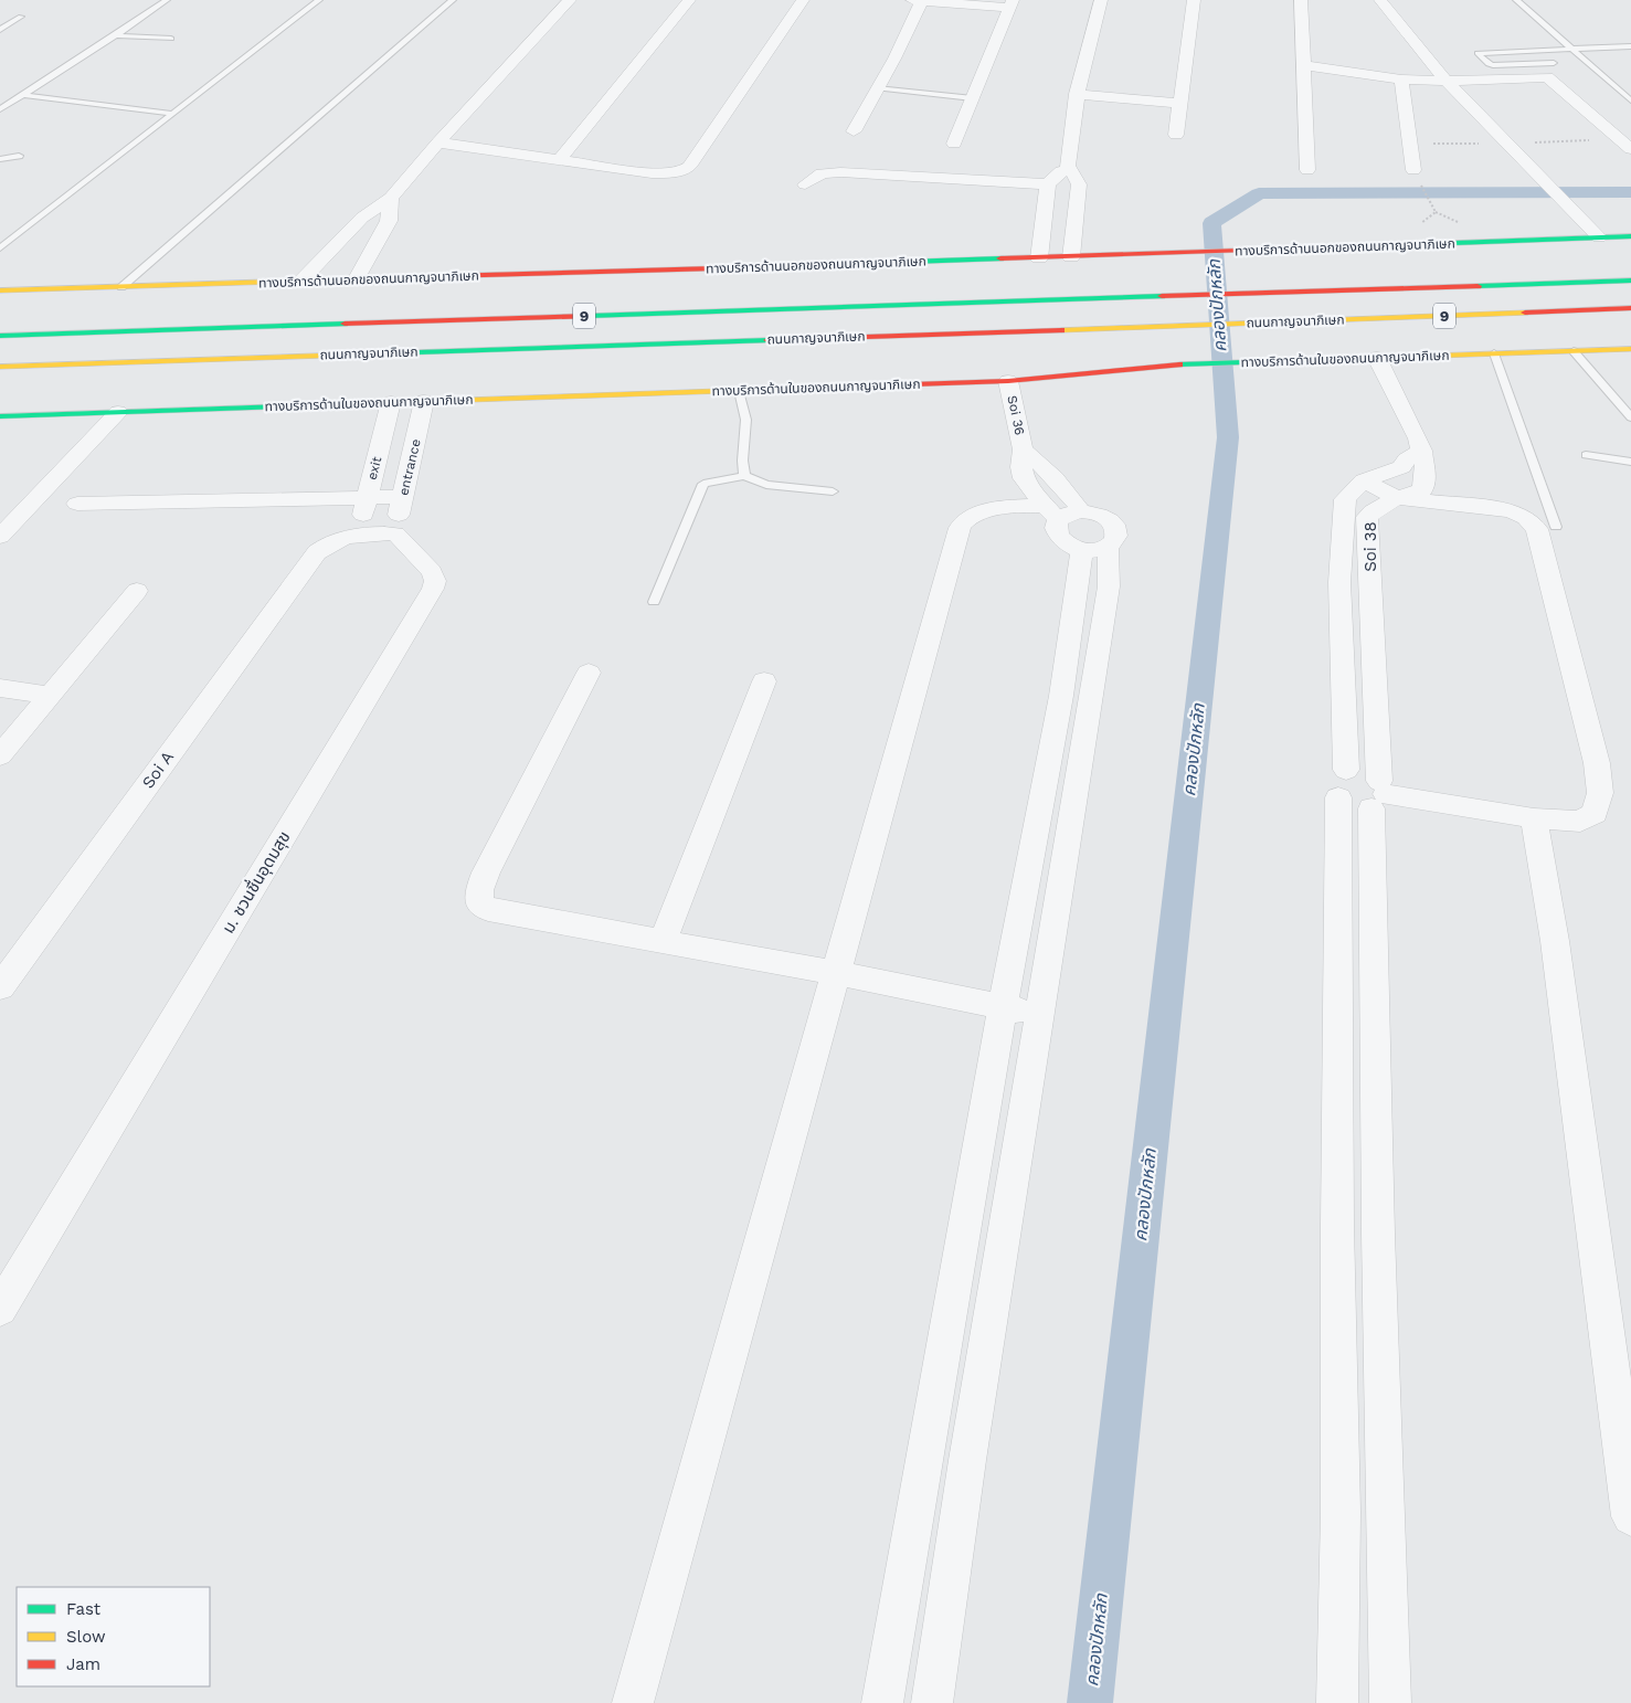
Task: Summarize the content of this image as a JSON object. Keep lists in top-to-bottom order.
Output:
{
  "streets": {
    "main road": [
      "ทางบริการด้านนอกของถนนกาญจนาภิเษก",
      "9",
      "ถนนกาญจนาภิเษก",
      "ทางบริการด้านในของถนนกาญจนาภิเษก"
    ],
    "street": [
      "Soi 36",
      "entrance",
      "exit",
      "Soi 38",
      "Soi A",
      "ม. ชวนชื่นอุดมสุข"
    ]
  },
  "crossings": [
    ["ทางบริการด้านในของถนนกาญจนาภิเษก", "Soi 36"],
    ["ทางบริการด้านในของถนนกาญจนาภิเษก", "entrance"],
    ["ทางบริการด้านในของถนนกาญจนาภิเษก", "exit"],
    ["ทางบริการด้านในของถนนกาญจนาภิเษก", "Soi 38"],
    ["entrance", "ม. ชวนชื่นอุดมสุข"],
    ["exit", "Soi A"]
  ],
  "water": ["คลองปักหลัก"],
  "legend": ["Fast", "Slow", "Jam"]
}
